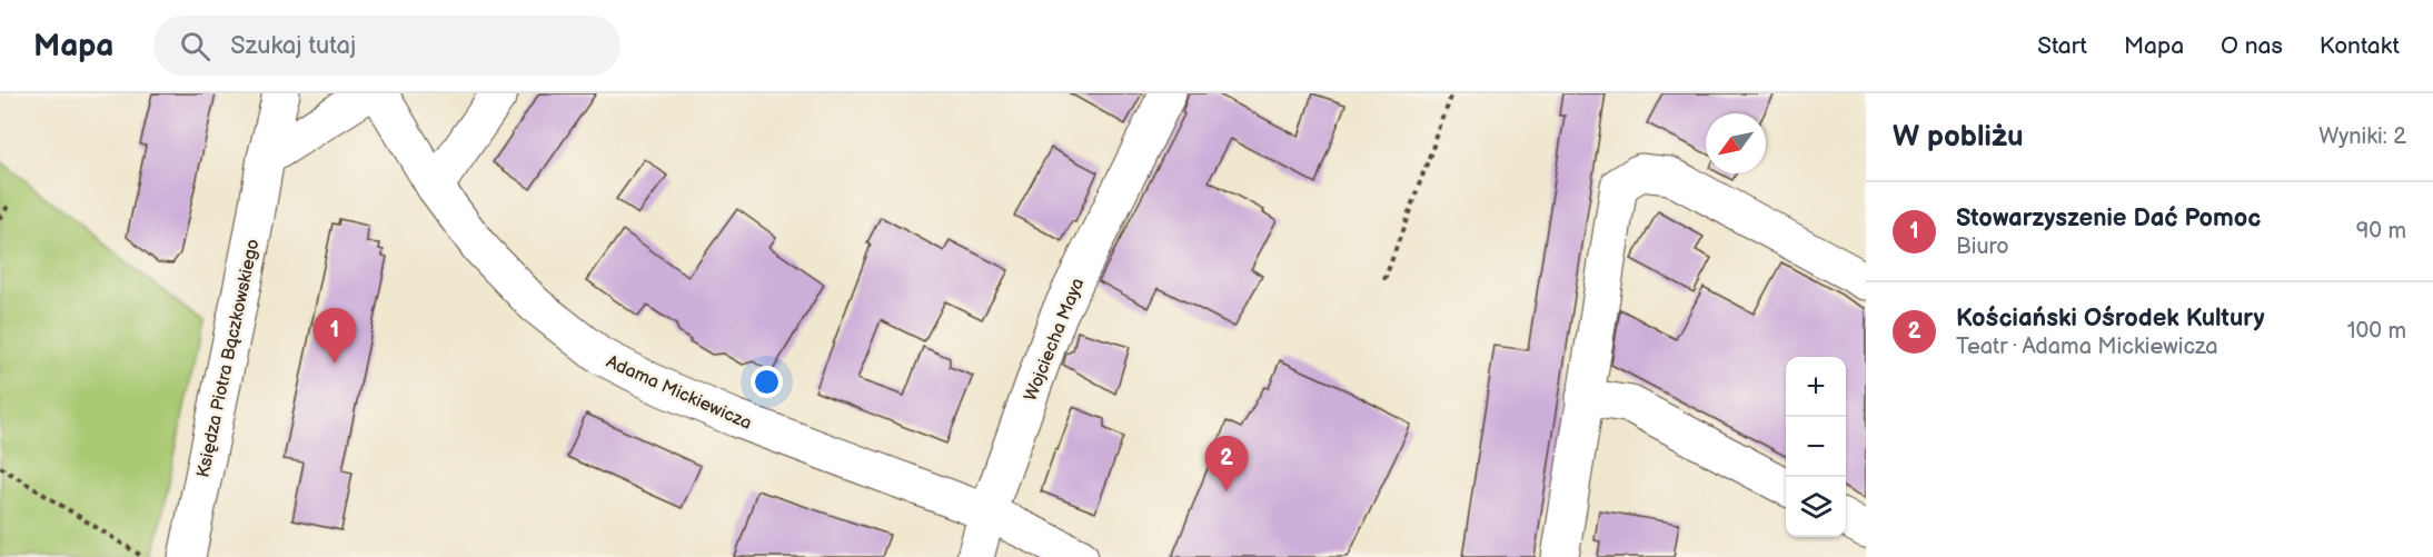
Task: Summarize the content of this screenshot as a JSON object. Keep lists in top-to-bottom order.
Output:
{
  "streets": {
    "street": ["Wojciecha Maya", "Księdza Piotra Bączkowskiego", "Adama Mickiewicza"]
  },
  "crossings": [
    ["Wojciecha Maya", "Adama Mickiewicza"]
  ],
  "north": "bottom left",
  "page": {
    "header": "Mapa",
    "search": "Szukaj tutaj",
    "nav": [
      "Start",
      "Mapa",
      "O nas",
      "Kontakt"
    ],
    "heading": ["W pobliżu", "Wyniki: 2"],
    "list": [
      {
        "mark": "1",
        "name": "Stowarzyszenie Dać Pomoc",
        "note": "Biuro",
        "value": "90 m"
      },
      {
        "mark": "2",
        "name": "Kościański Ośrodek Kultury",
        "note": "Teatr · Adama Mickiewicza",
        "value": "100 m"
      }
    ],
    "pins": ["1", "2"],
    "map_buttons": ["+", "−"]
  }
}
